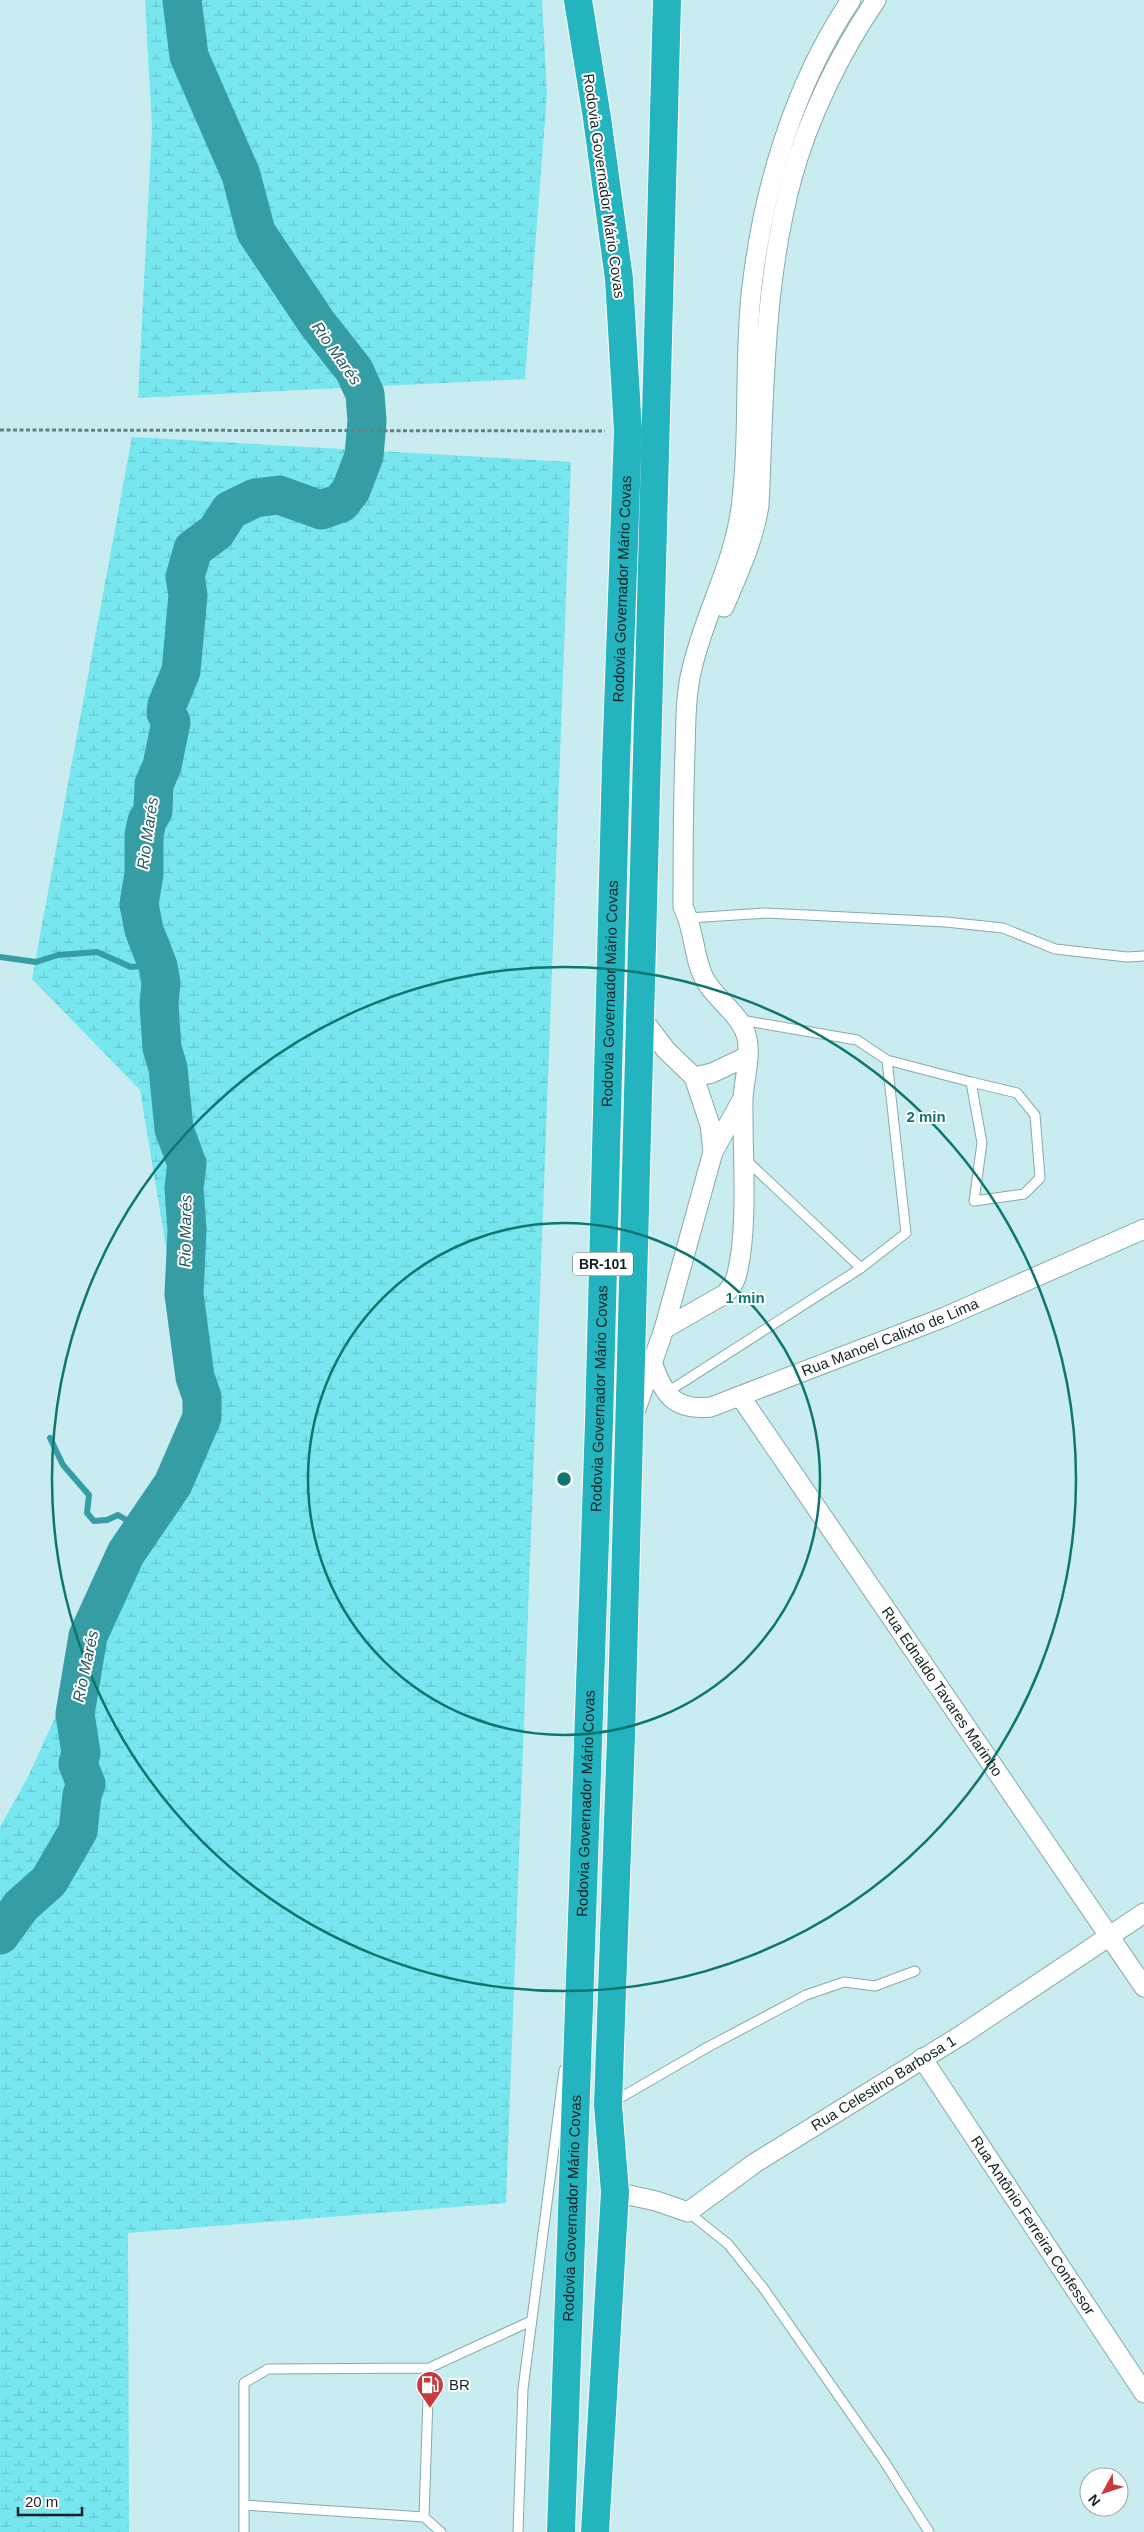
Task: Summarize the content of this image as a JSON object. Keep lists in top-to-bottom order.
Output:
{
  "streets": {
    "highway": ["Rodovia Governador Mário Covas", "BR-101"],
    "street": [
      "Rua Manoel Calixto de Lima",
      "Rua Ednaldo Tavares Marinho",
      "Rua Celestino Barbosa 1",
      "Rua Antônio Ferreira Confessor"
    ]
  },
  "crossings": [
    ["Rua Manoel Calixto de Lima", "Rua Ednaldo Tavares Marinho"],
    ["Rua Ednaldo Tavares Marinho", "Rua Celestino Barbosa 1"],
    ["Rua Celestino Barbosa 1", "Rua Antônio Ferreira Confessor"]
  ],
  "water": ["Rio Marés"],
  "places": {
    "fuel station": ["BR"]
  },
  "scale_bar": "20 m",
  "north": "bottom left",
  "rings": ["2 min", "1 min"]
}
